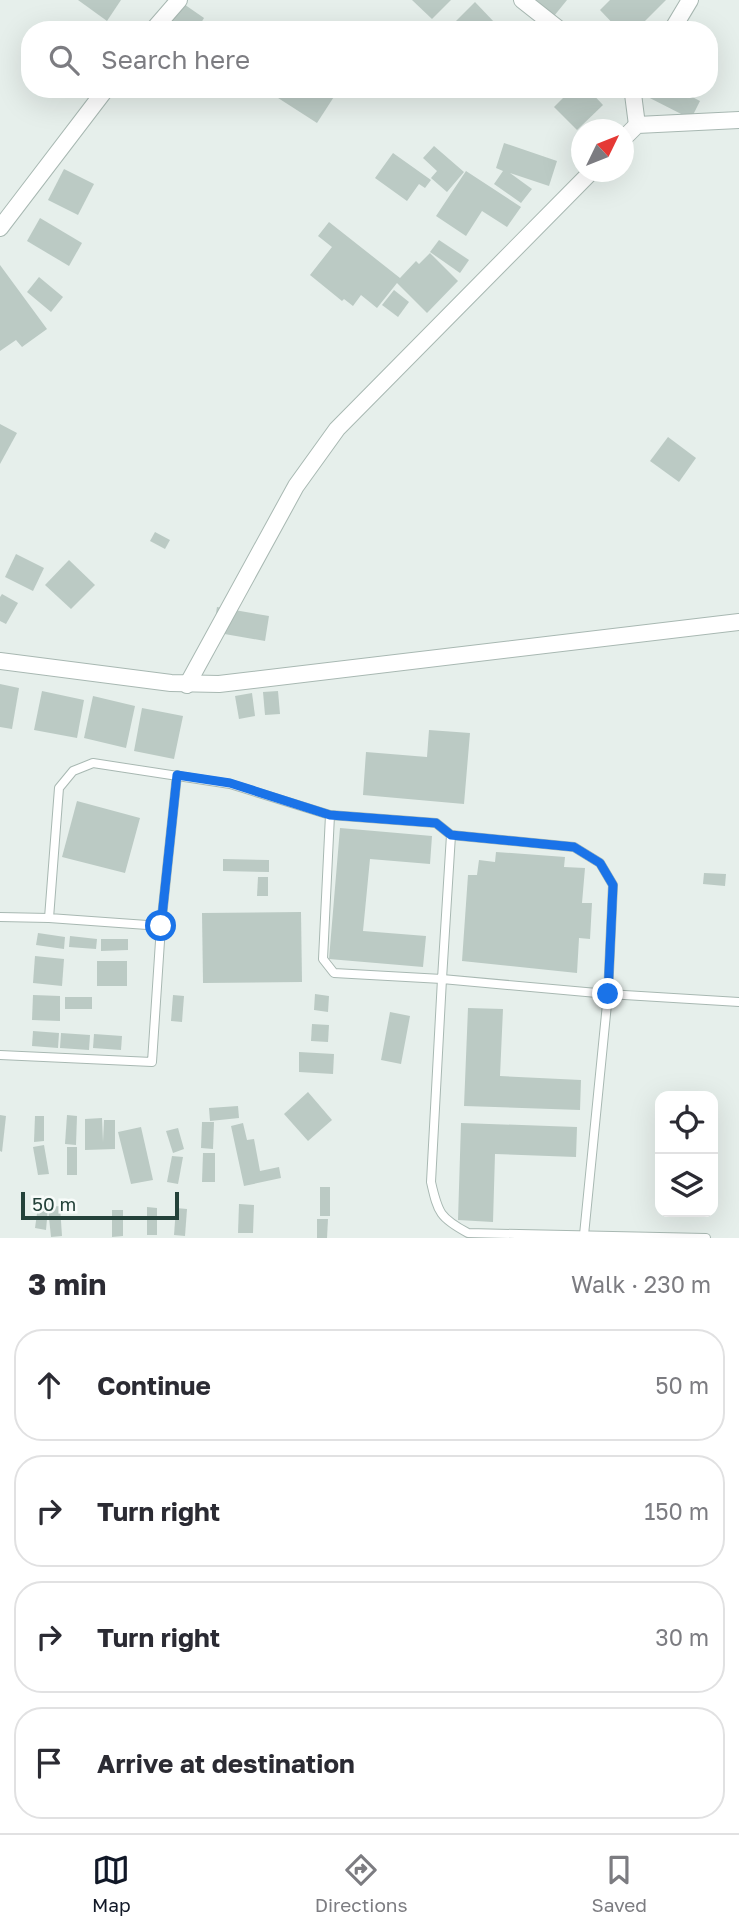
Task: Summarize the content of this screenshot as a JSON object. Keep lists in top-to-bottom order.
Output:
{
  "scale_bar": "50 m",
  "north": "top right",
  "page": {
    "search": "Search here",
    "scale": "50 m",
    "heading": ["3 min", "Walk · 230 m"],
    "list": [
      ["Continue", "50 m"],
      ["Turn right", "150 m"],
      ["Turn right", "30 m"],
      "Arrive at destination"
    ],
    "nav": ["Map", "Directions", "Saved"]
  }
}
